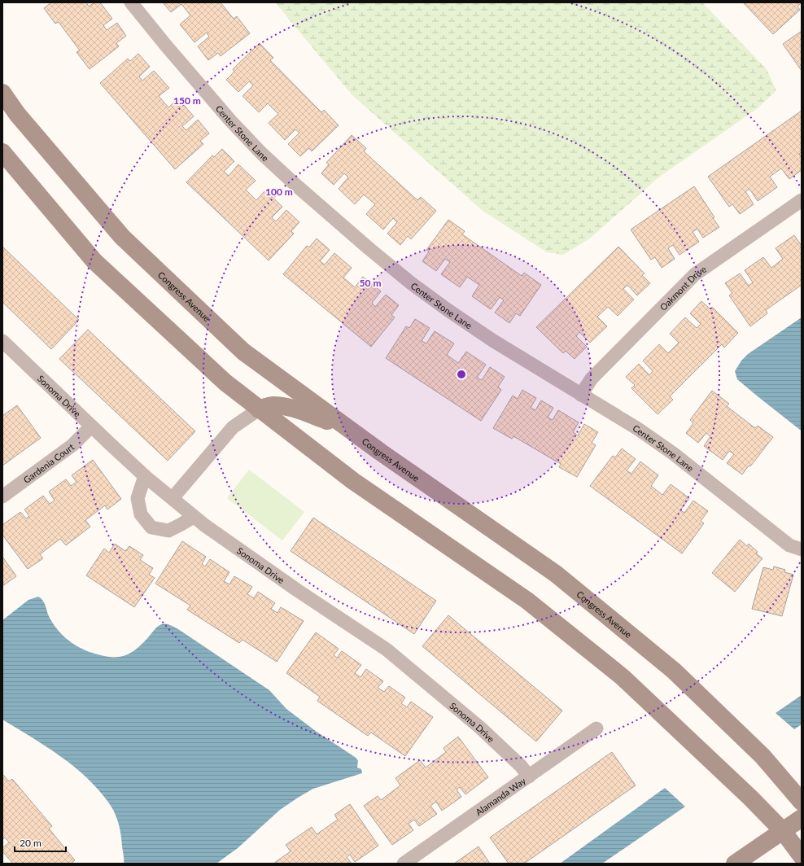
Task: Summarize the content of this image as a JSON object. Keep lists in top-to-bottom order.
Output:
{
  "streets": {
    "street": [
      "Center Stone Lane",
      "Oakmont Drive",
      "Congress Avenue",
      "Sonoma Drive",
      "Gardenia Court",
      "Alamanda Way"
    ]
  },
  "crossings": [
    ["Center Stone Lane", "Oakmont Drive"],
    ["Sonoma Drive", "Gardenia Court"],
    ["Sonoma Drive", "Alamanda Way"]
  ],
  "scale_bar": "20 m",
  "rings": ["150 m", "100 m", "50 m"]
}
